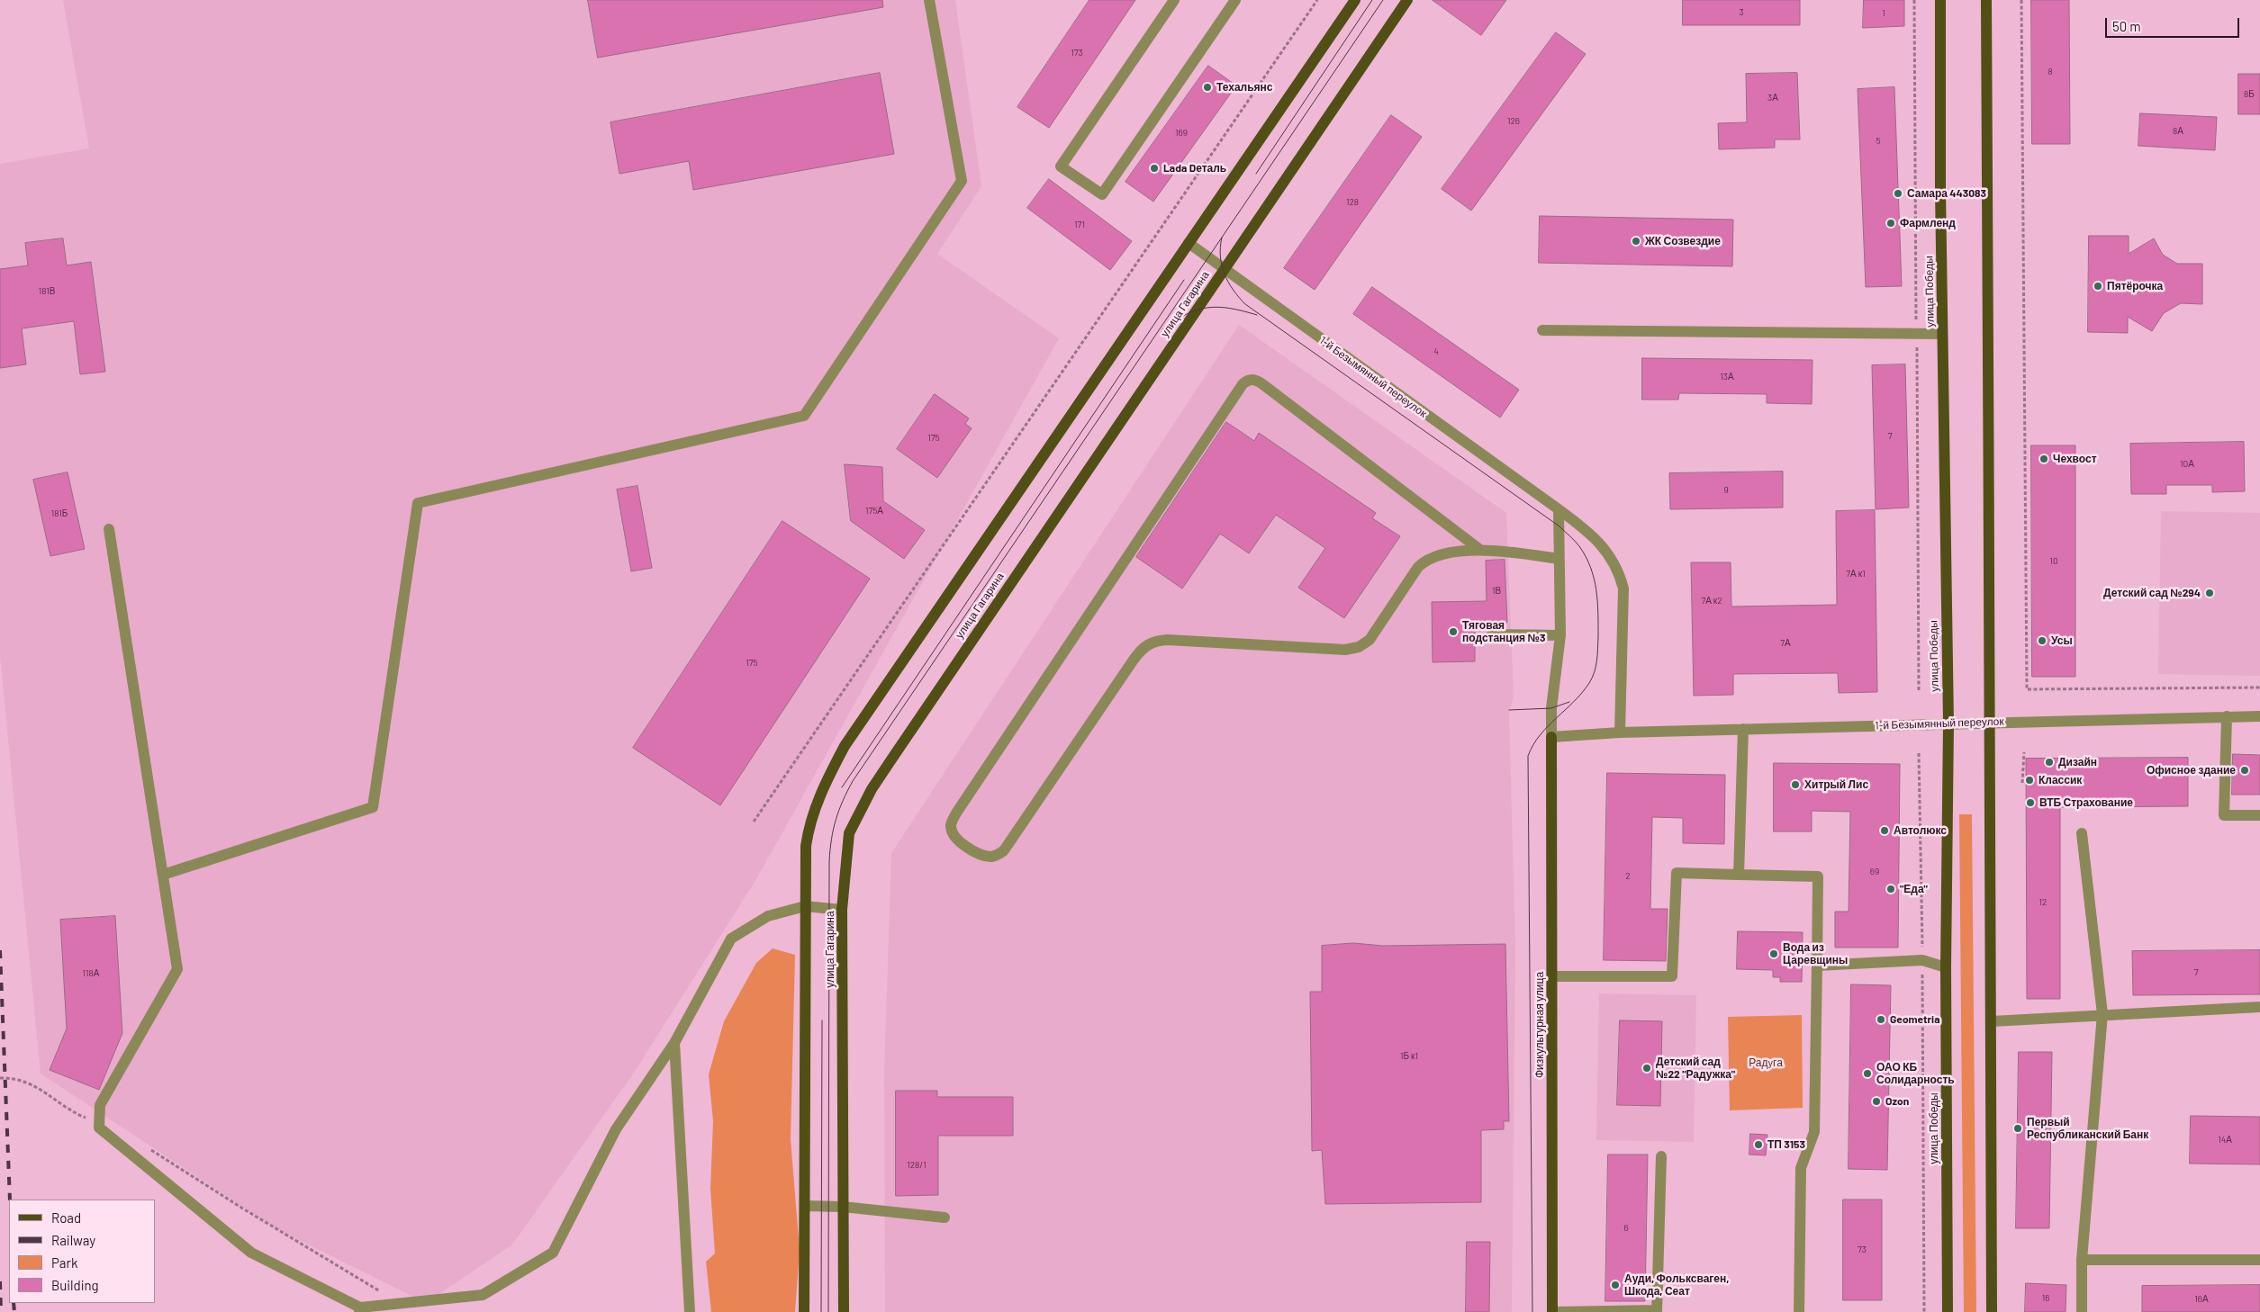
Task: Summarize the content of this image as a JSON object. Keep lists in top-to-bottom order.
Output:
{
  "streets": {
    "main road": ["улица Победы", "улица Гагарина", "Физкультурная улица"],
    "street": ["1-й Безымянный переулок"]
  },
  "crossings": [
    ["улица Победы", "1-й Безымянный переулок"],
    ["улица Гагарина", "1-й Безымянный переулок"],
    ["1-й Безымянный переулок", "Физкультурная улица"]
  ],
  "parks": ["Радyга"],
  "places": [
    "Техальянс",
    "Lada Dеталь",
    "Самара 443083",
    "Фармленд",
    "ЖК Созвездие",
    "Пятёрочка",
    "Чехвост",
    "Детский сад №294",
    "Тяговая подстанция №3",
    "Усы",
    "Дизайн",
    "Офисное здание",
    "Классик",
    "Хитрый Лис",
    "ВТБ Страхование",
    "Автолюкс",
    "\"Еда\"",
    "Вода из Царевщины",
    "Geometria",
    "Детский сад №22 \"Радужка\"",
    "ОАО КБ Солидарность",
    "Ozon",
    "Первый Республиканский Банк",
    "ТП 3153",
    "Ауди, Фольксваген, Шкода, Сеат"
  ],
  "house_numbers": [
    "3",
    "1",
    "173",
    "8",
    "8Б",
    "3А",
    "126",
    "8А",
    "169",
    "5",
    "128",
    "171",
    "181В",
    "4",
    "13А",
    "7",
    "175",
    "10А",
    "9",
    "175А",
    "181Б",
    "10",
    "7А к1",
    "1В",
    "7А к2",
    "7А",
    "175",
    "69",
    "2",
    "12",
    "7",
    "118А",
    "1Б к1",
    "14А",
    "128/1",
    "6",
    "73",
    "16",
    "16А"
  ],
  "legend": [
    "Road",
    "Railway",
    "Park",
    "Building"
  ],
  "scale_bar": "50 m"
}
